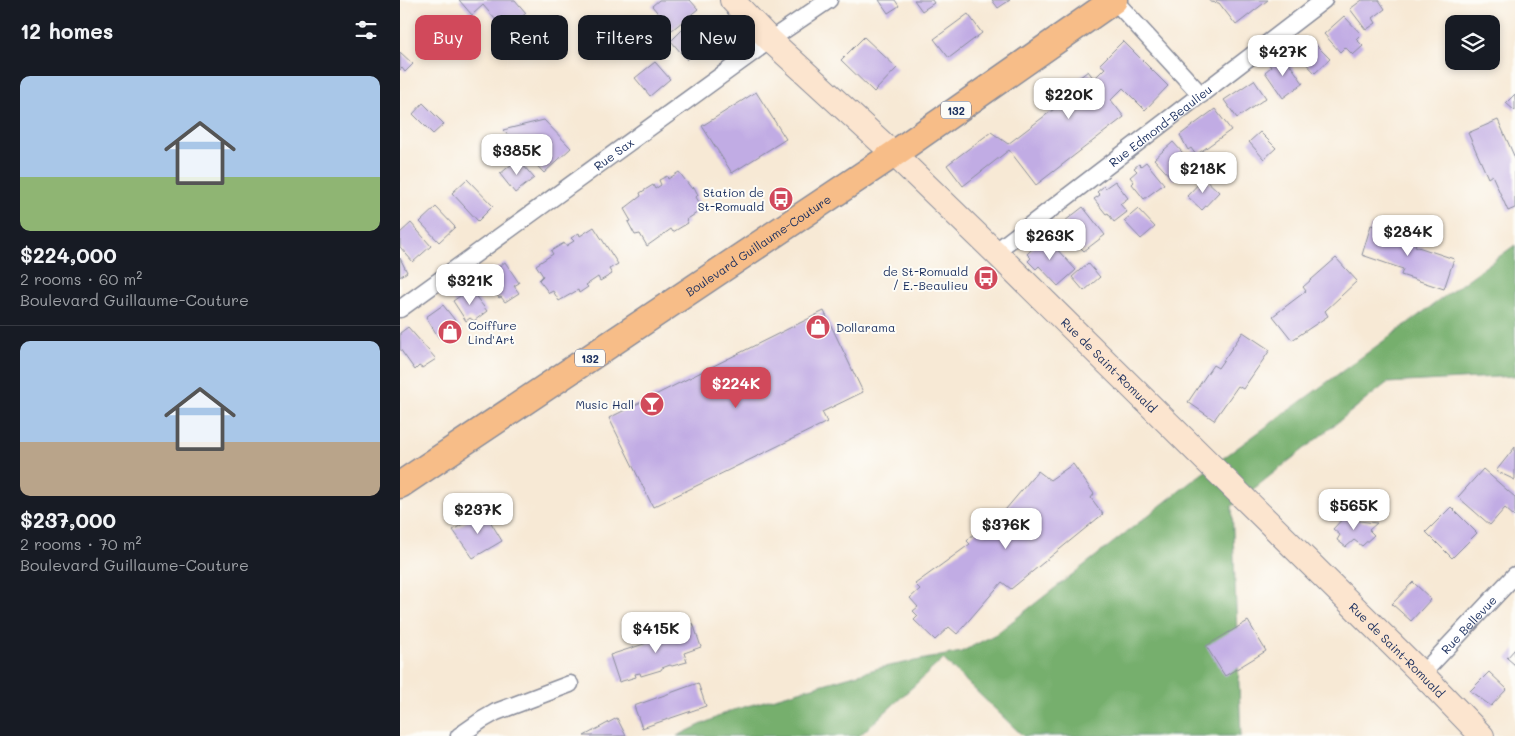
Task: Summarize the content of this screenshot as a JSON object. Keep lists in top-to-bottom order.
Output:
{
  "streets": {
    "main road": ["132", "Boulevard Guillaume-Couture"],
    "street": [
      "Rue Edmond-Beaulieu",
      "Rue Sax",
      "Rue de Saint-Romuald",
      "Rue Bellevue"
    ]
  },
  "crossings": [
    ["Rue Edmond-Beaulieu", "Rue de Saint-Romuald"],
    ["Rue Sax", "Rue de Saint-Romuald"],
    ["Boulevard Guillaume-Couture", "Rue de Saint-Romuald"],
    ["Rue de Saint-Romuald", "Rue Bellevue"]
  ],
  "places": {
    "bus stop": ["Station de St-Romuald", "de St-Romuald / E.-Beaulieu"],
    "shop": ["Dollarama", "Coiffure Lind'Art"],
    "bar": ["Music Hall"]
  },
  "page": {
    "heading": "12 homes",
    "chip": [
      "Buy",
      "Rent",
      "Filters",
      "New"
    ],
    "price": [
      "$427K",
      "$220K",
      "$385K",
      "$218K",
      "$284K",
      "$263K",
      "$321K",
      "$224K",
      "$565K",
      "$237K",
      "$376K",
      "$415K"
    ],
    "list": [
      {
        "name": "$224,000",
        "note": "2 rooms · 60 m² · Boulevard Guillaume-Couture"
      },
      {
        "name": "$237,000",
        "note": "2 rooms · 70 m² · Boulevard Guillaume-Couture"
      }
    ]
  }
}
